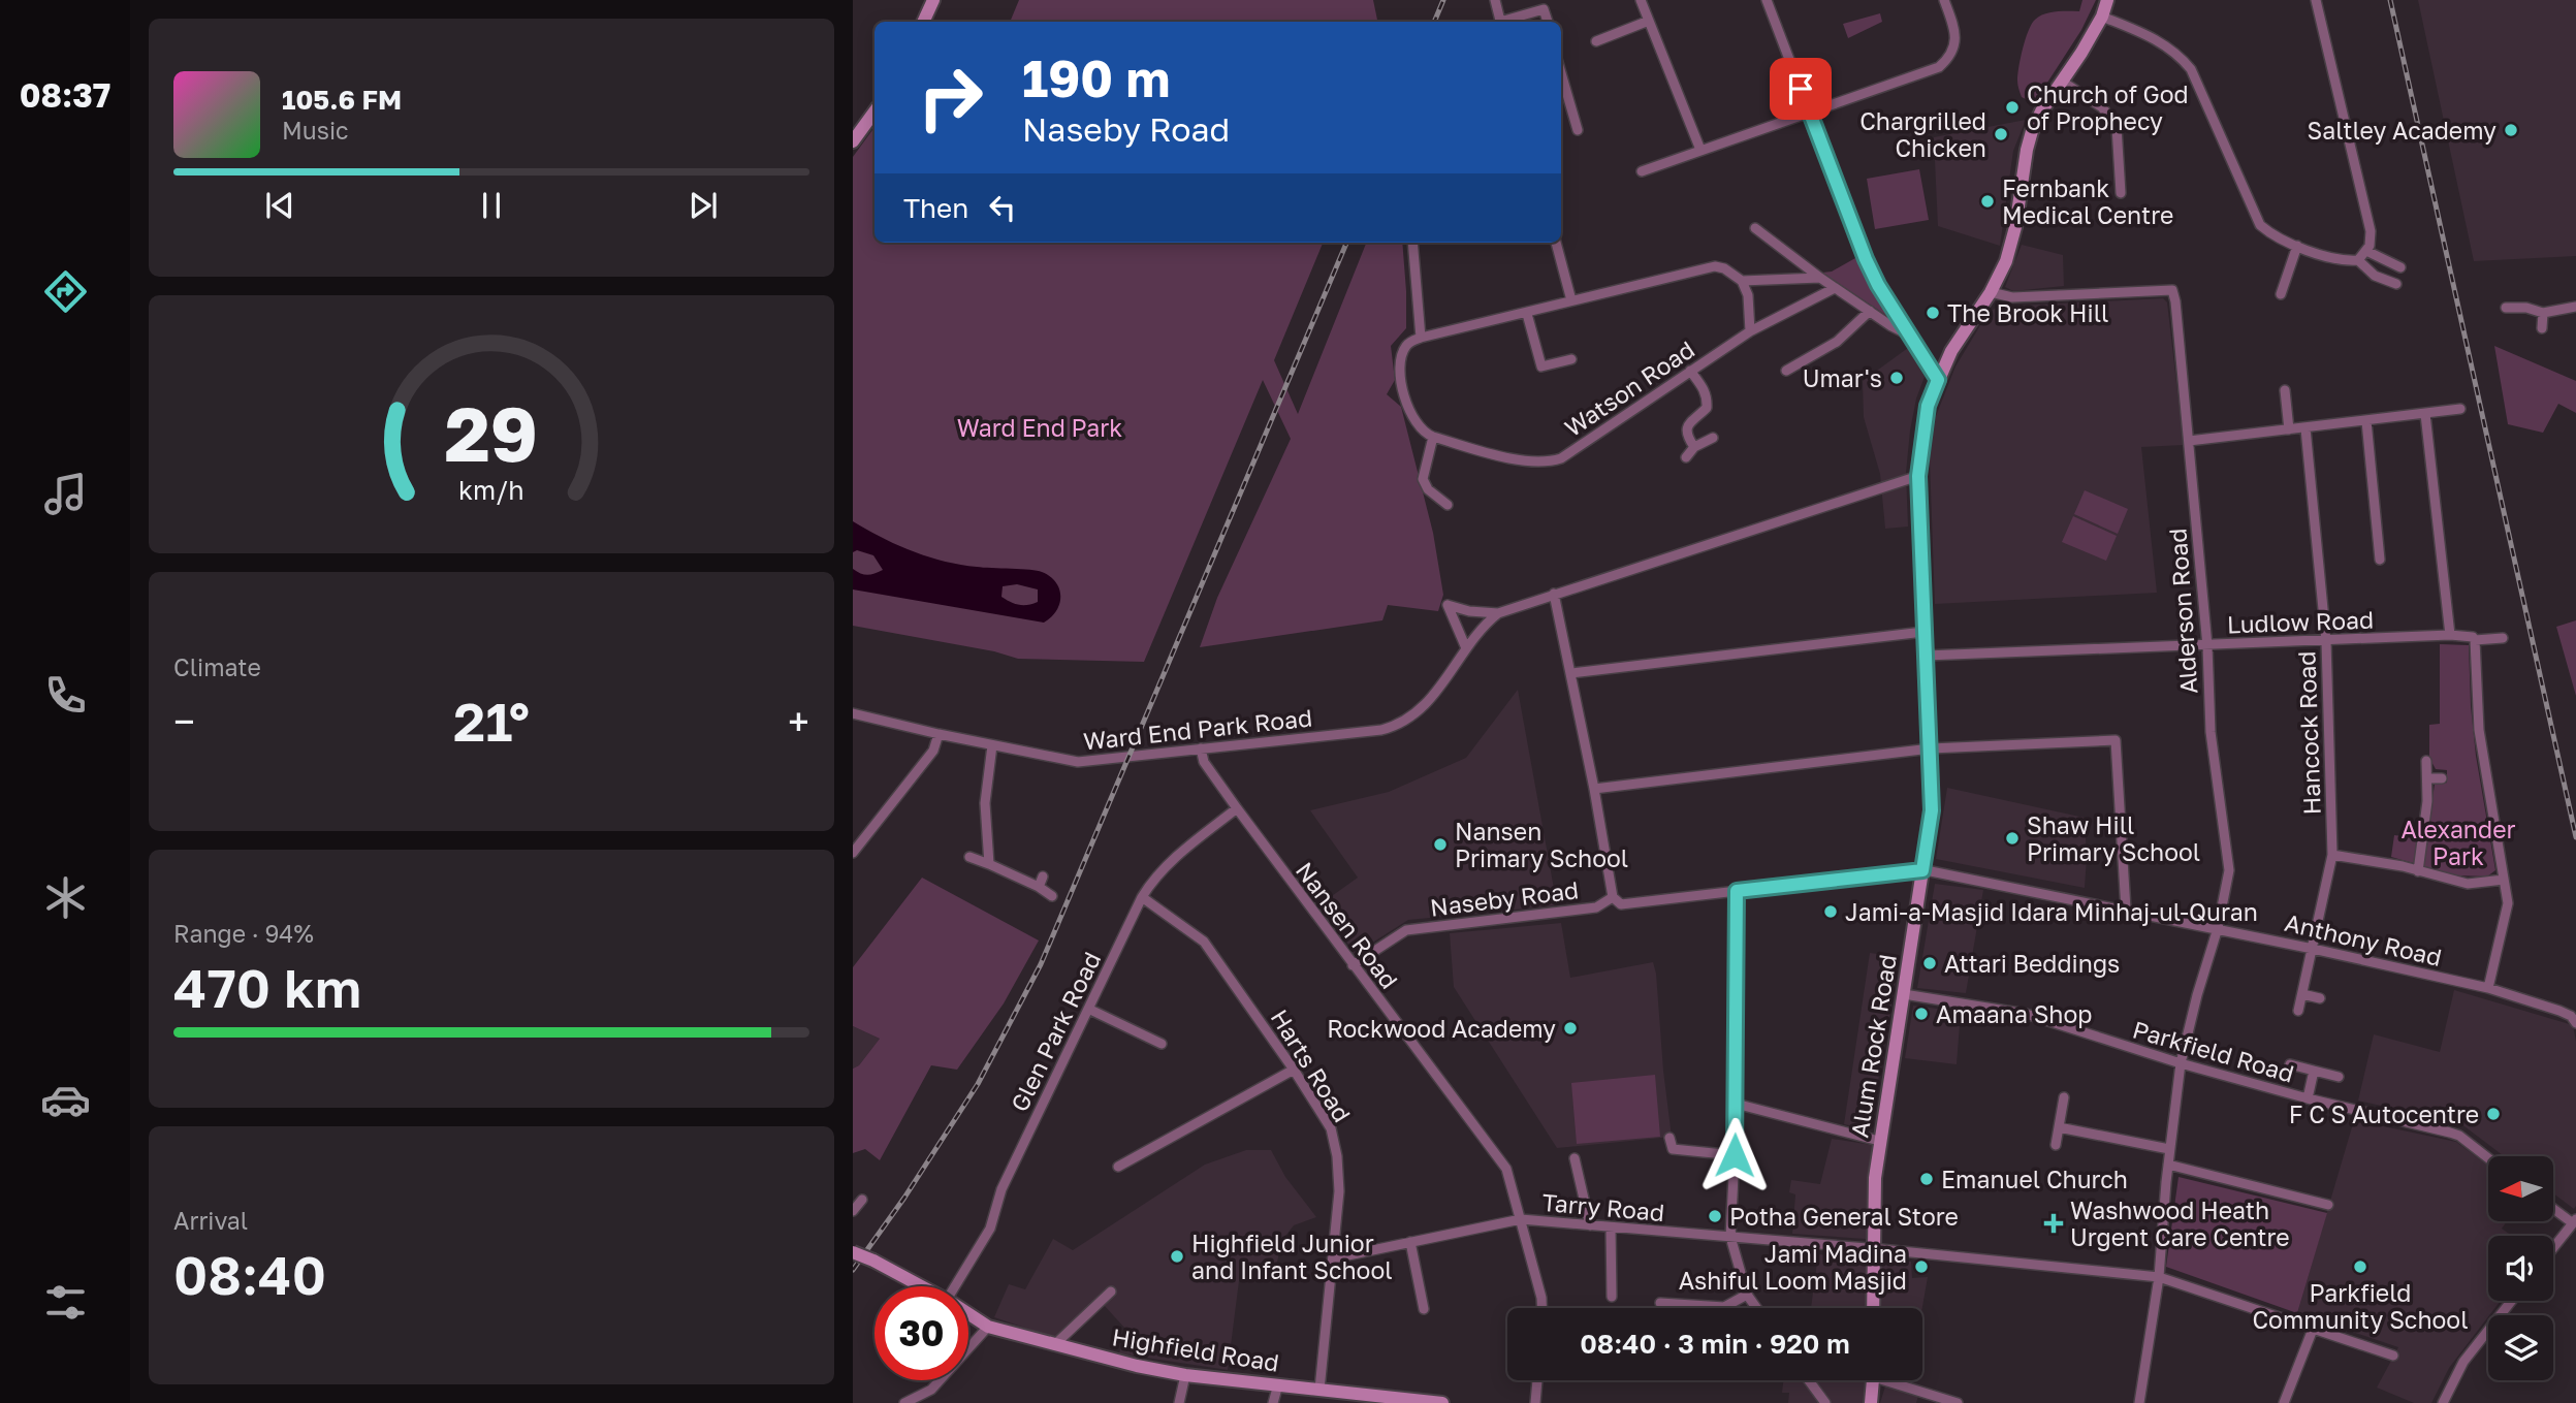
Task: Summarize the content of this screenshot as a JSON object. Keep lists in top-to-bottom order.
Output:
{
  "streets": {
    "street": [
      "Watson Road",
      "Alderson Road",
      "Ludlow Road",
      "Ward End Park Road",
      "Hancock Road",
      "Naseby Road",
      "Nansen Road",
      "Anthony Road",
      "Glen Park Road",
      "Alum Rock Road",
      "Parkfield Road",
      "Harts Road",
      "Tarry Road",
      "Highfield Road"
    ]
  },
  "crossings": [
    ["Alderson Road", "Ludlow Road"],
    ["Alderson Road", "Anthony Road"],
    ["Alderson Road", "Alum Rock Road"],
    ["Alderson Road", "Parkfield Road"],
    ["Alderson Road", "Tarry Road"],
    ["Ludlow Road", "Hancock Road"],
    ["Ludlow Road", "Alum Rock Road"],
    ["Ward End Park Road", "Nansen Road"],
    ["Hancock Road", "Anthony Road"],
    ["Naseby Road", "Nansen Road"],
    ["Naseby Road", "Anthony Road"],
    ["Naseby Road", "Alum Rock Road"],
    ["Nansen Road", "Glen Park Road"],
    ["Nansen Road", "Tarry Road"],
    ["Anthony Road", "Alum Rock Road"],
    ["Glen Park Road", "Harts Road"],
    ["Alum Rock Road", "Parkfield Road"],
    ["Alum Rock Road", "Tarry Road"],
    ["Harts Road", "Tarry Road"],
    ["Harts Road", "Highfield Road"]
  ],
  "parks": ["Ward End Park", "Alexander Park"],
  "places": {
    "other": [
      "Church of God of Prophecy",
      "Saltley Academy",
      "Chargrilled Chicken",
      "Fernbank Medical Centre",
      "The Brook Hill",
      "Umar's",
      "Shaw Hill Primary School",
      "Nansen Primary School",
      "Jami-a-Masjid Idara Minhaj-ul-Quran",
      "Attari Beddings",
      "Amaana Shop",
      "Rockwood Academy",
      "F C S Autocentre",
      "Emanuel Church",
      "Potha General Store",
      "Highfield Junior and Infant School",
      "Jami Madina Ashiful Loom Masjid",
      "Parkfield Community School"
    ],
    "health": ["Washwood Heath Urgent Care Centre"]
  },
  "north": "left",
  "page": {
    "tabs": "08:37",
    "turn": ["190 m", "Naseby Road"],
    "song": ["105.6 FM", "Music"],
    "then": "Then",
    "tile": [
      "Climate",
      ["Range · 94%", "470 km"],
      ["Arrival", "08:40"]
    ],
    "heat": ["−", "21°", "+"],
    "limit": "30",
    "trip": "08:40 · 3 min · 920 m",
    "gauge": ["29", "km/h"]
  }
}
